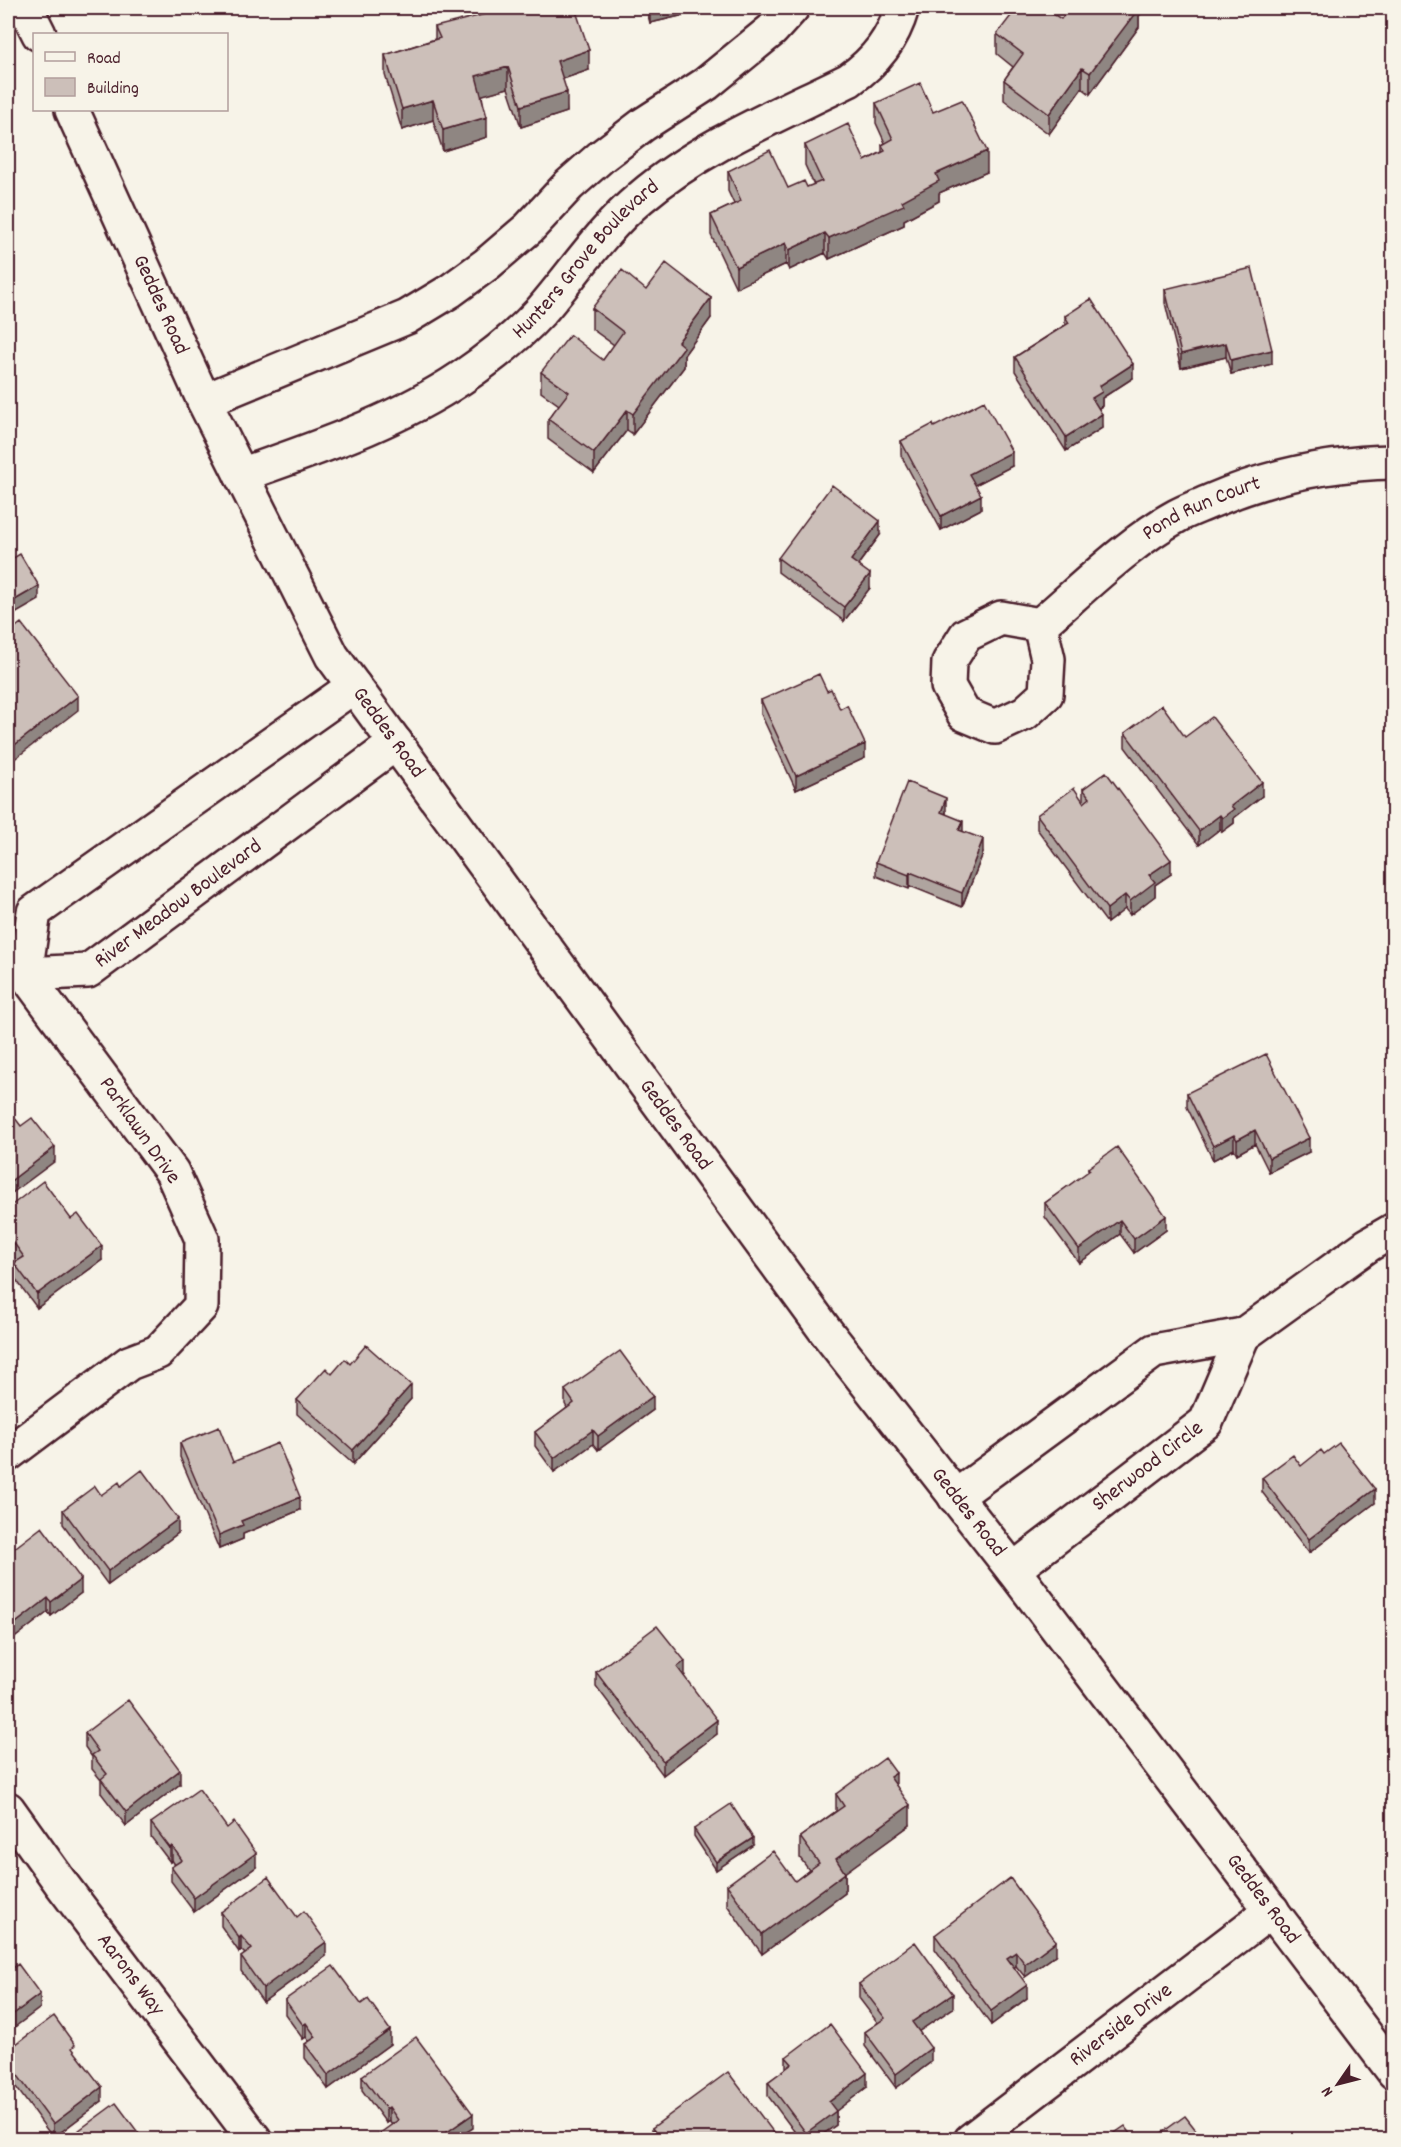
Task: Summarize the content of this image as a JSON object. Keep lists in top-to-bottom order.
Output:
{
  "streets": {
    "street": [
      "Hunters Grove Boulevard",
      "Geddes Road",
      "Pond Run Court",
      "River Meadow Boulevard",
      "Parklawn Drive",
      "Sherwood Circle",
      "Aarons Way",
      "Riverside Drive"
    ]
  },
  "crossings": [
    ["Hunters Grove Boulevard", "Geddes Road"],
    ["Geddes Road", "River Meadow Boulevard"],
    ["Geddes Road", "Sherwood Circle"],
    ["Geddes Road", "Riverside Drive"],
    ["River Meadow Boulevard", "Parklawn Drive"]
  ],
  "legend": ["Road", "Building"],
  "north": "bottom left"
}
